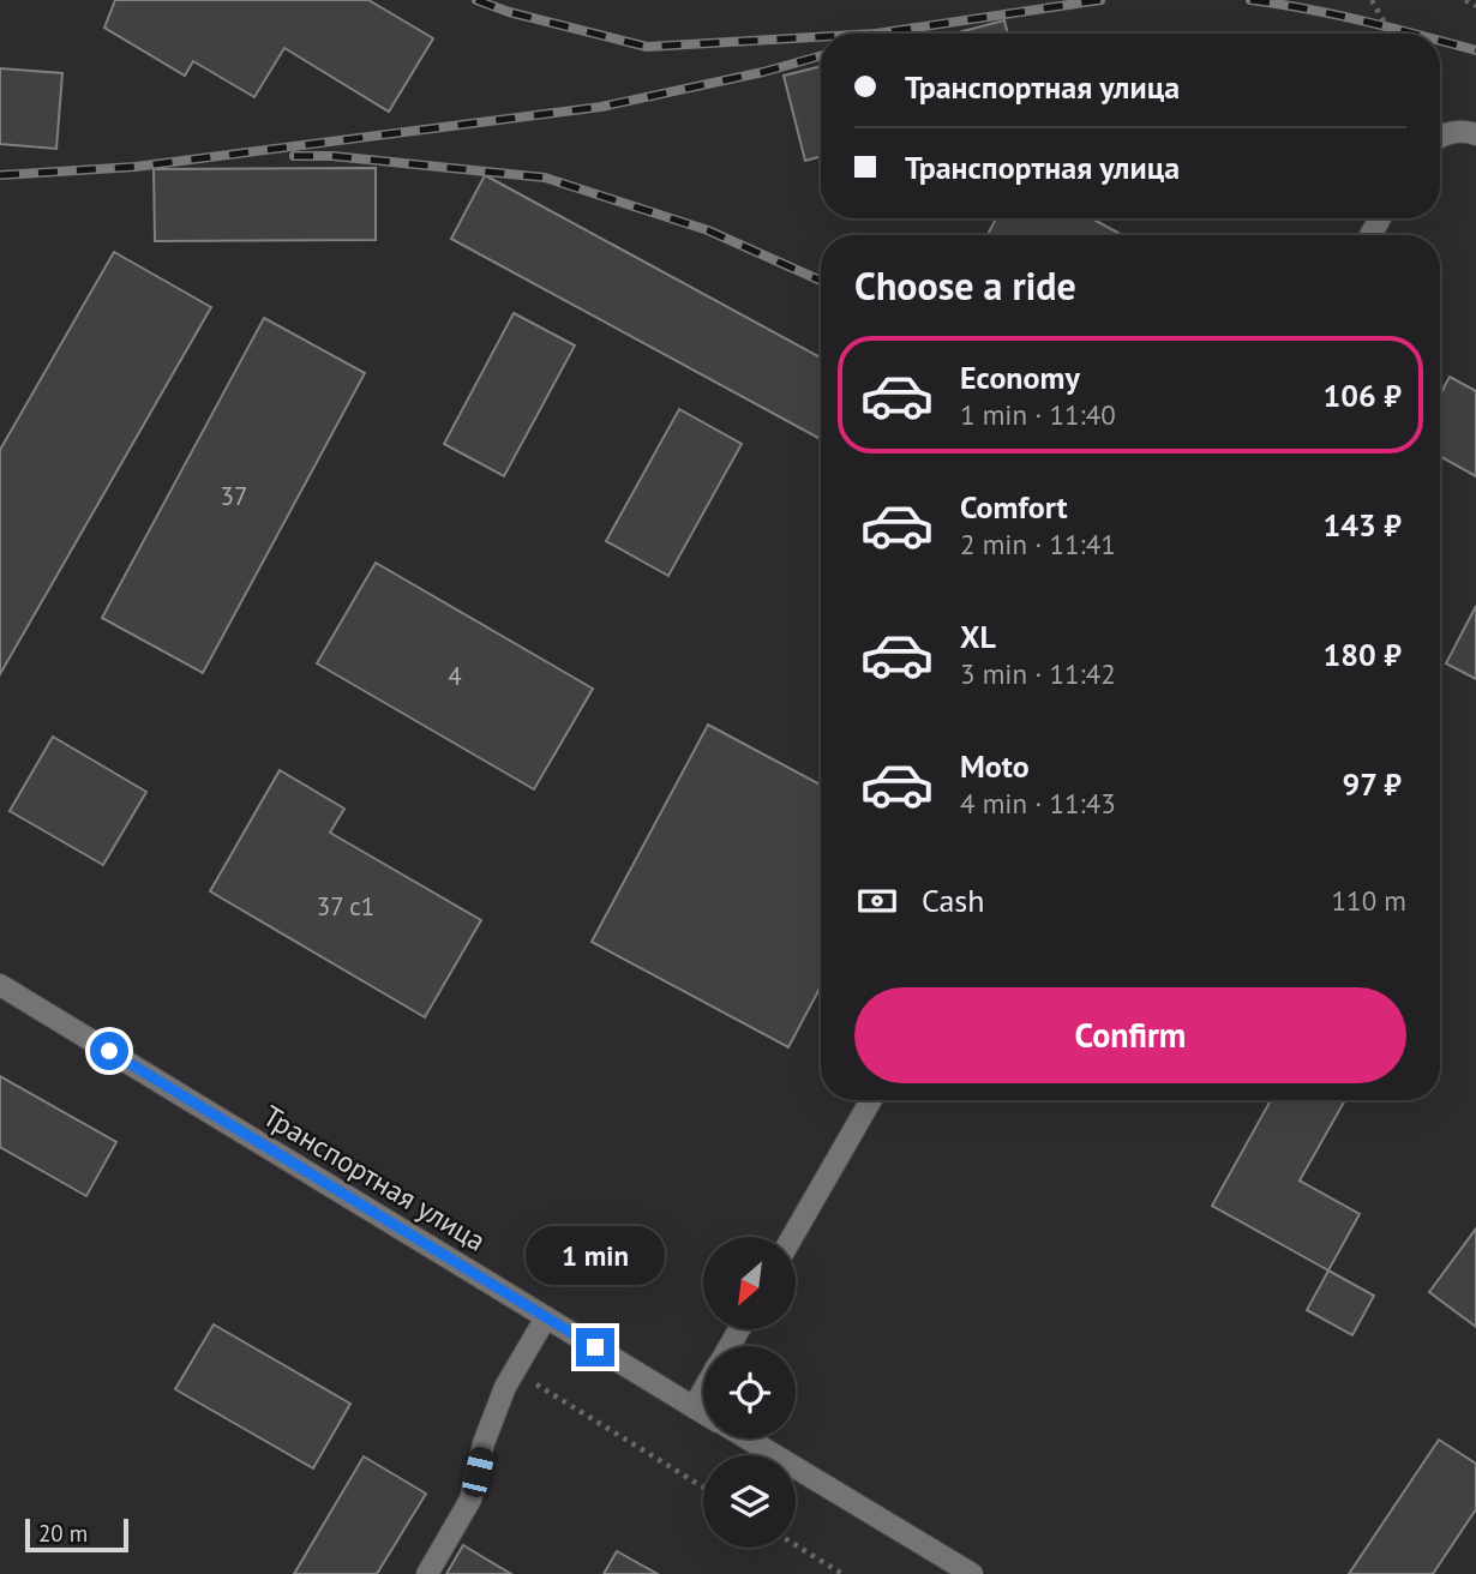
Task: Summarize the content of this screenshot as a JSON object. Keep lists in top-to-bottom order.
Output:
{
  "streets": {
    "street": ["Транспортная улица"]
  },
  "house_numbers": ["37", "4", "37 с1"],
  "scale_bar": "20 m",
  "north": "bottom left",
  "page": {
    "banner": ["Транспортная улица", "Транспортная улица"],
    "heading": "Choose a ride",
    "list": [
      {
        "name": "Economy",
        "note": "1 min · 11:40",
        "value": "106 ₽"
      },
      {
        "name": "Comfort",
        "note": "2 min · 11:41",
        "value": "143 ₽"
      },
      {
        "name": "XL",
        "note": "3 min · 11:42",
        "value": "180 ₽"
      },
      {
        "name": "Moto",
        "note": "4 min · 11:43",
        "value": "97 ₽"
      }
    ],
    "pay": ["Cash", "110 m"],
    "buttons": "Confirm",
    "bubble": "1 min",
    "scale": "20 m"
  }
}
